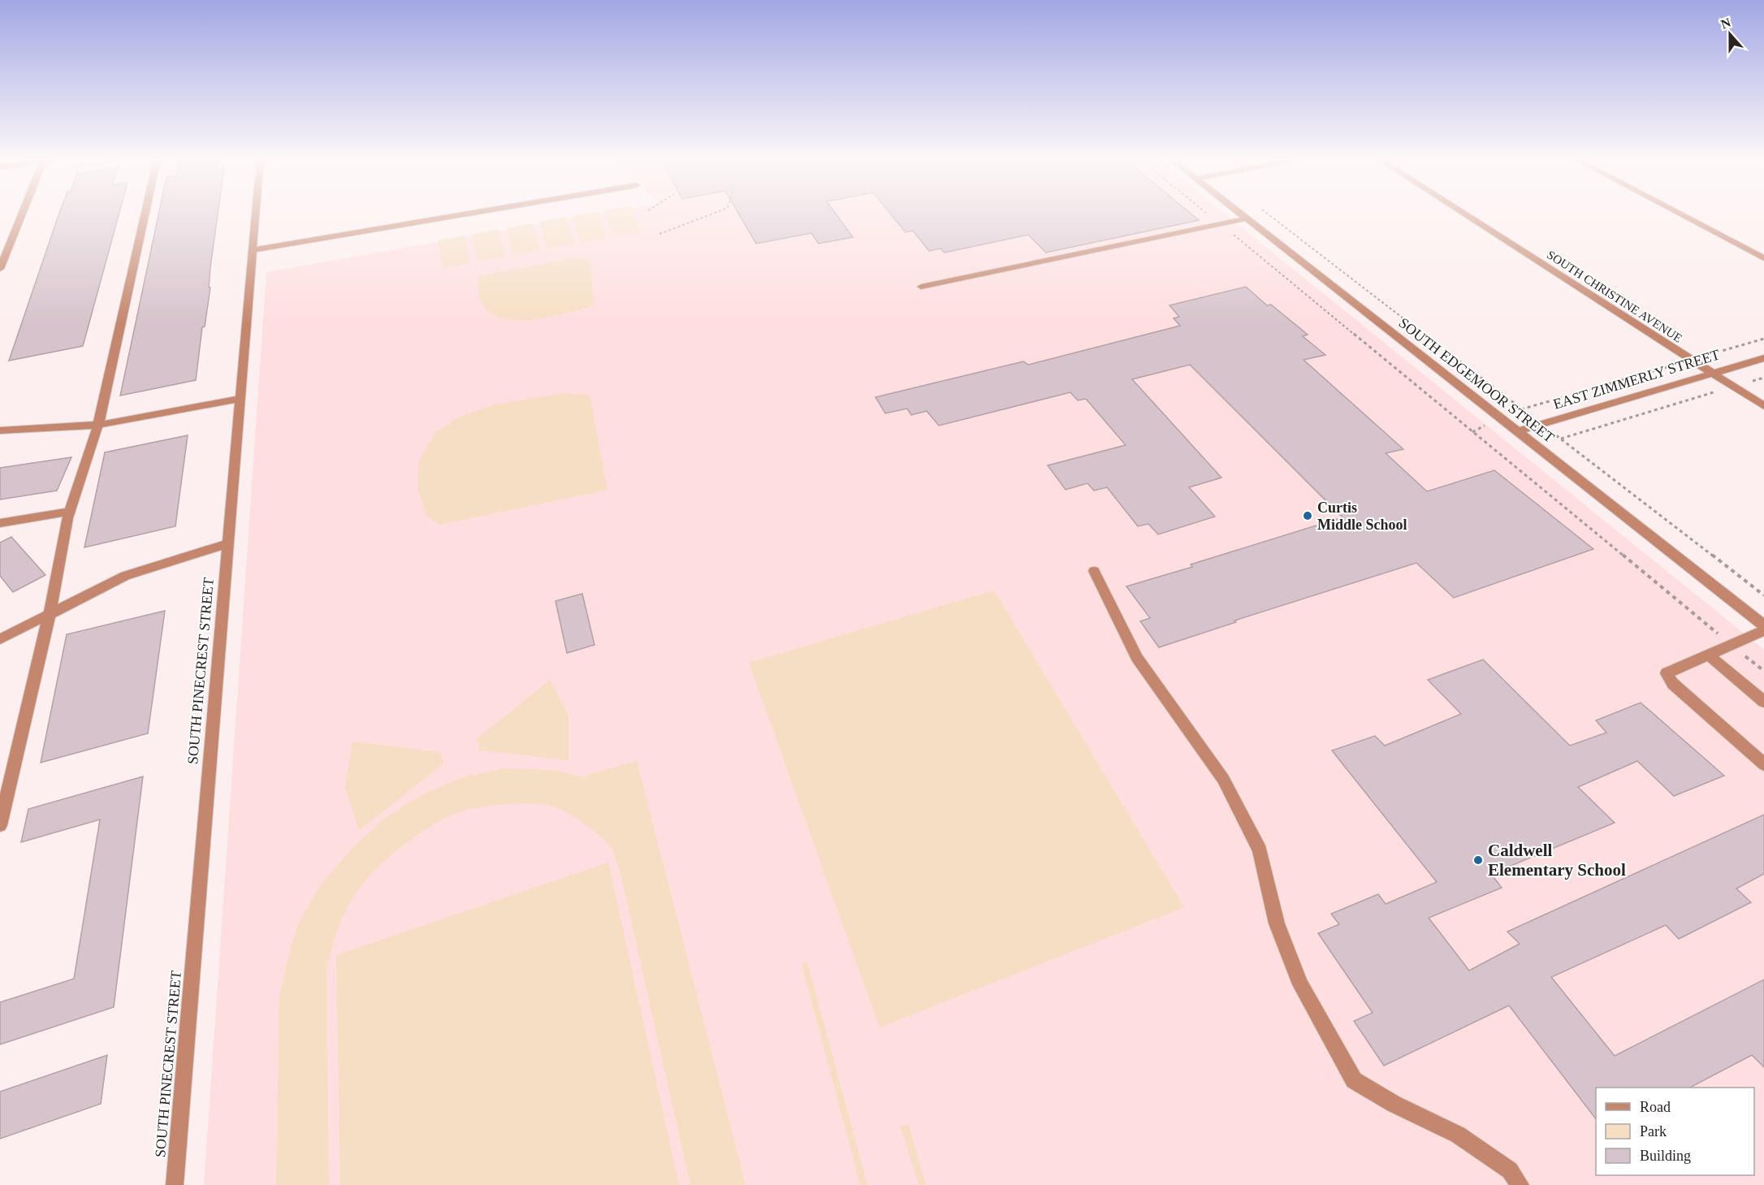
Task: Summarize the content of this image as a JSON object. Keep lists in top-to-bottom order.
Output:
{
  "streets": {
    "street": [
      "SOUTH CHRISTINE AVENUE",
      "EAST ZIMMERLY STREET",
      "SOUTH EDGEMOOR STREET",
      "SOUTH PINECREST STREET"
    ]
  },
  "crossings": [
    ["SOUTH CHRISTINE AVENUE", "EAST ZIMMERLY STREET"],
    ["EAST ZIMMERLY STREET", "SOUTH EDGEMOOR STREET"]
  ],
  "places": ["Curtis Middle School", "Caldwell Elementary School"],
  "legend": ["Road", "Park", "Building"],
  "north": "top"
}
